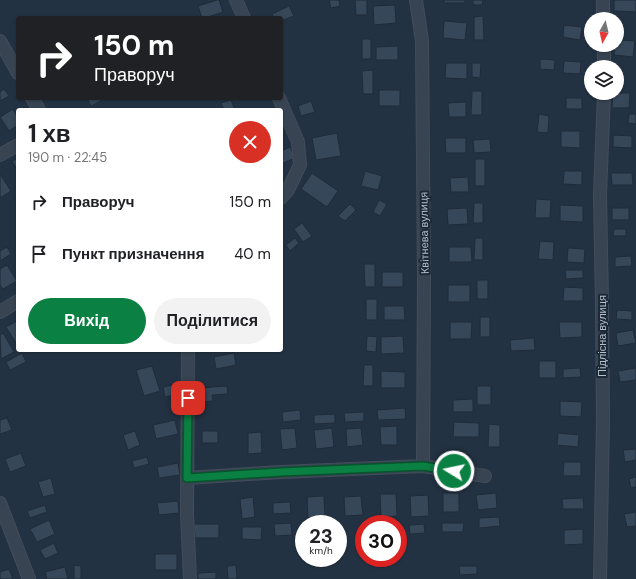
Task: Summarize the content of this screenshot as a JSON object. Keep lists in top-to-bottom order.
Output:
{
  "streets": {
    "street": ["Квітнева вулиця", "Підлісна вулиця"]
  },
  "north": "bottom",
  "page": {
    "turn": ["150 m", "Праворуч"],
    "heading": ["1 хв", "190 m · 22:45"],
    "list": [
      {
        "name": "Праворуч",
        "value": "150 m"
      },
      {
        "name": "Пункт призначення",
        "value": "40 m"
      }
    ],
    "buttons": ["Вихід", "Поділитися"],
    "speed": "23 km/h",
    "limit": "30"
  }
}
